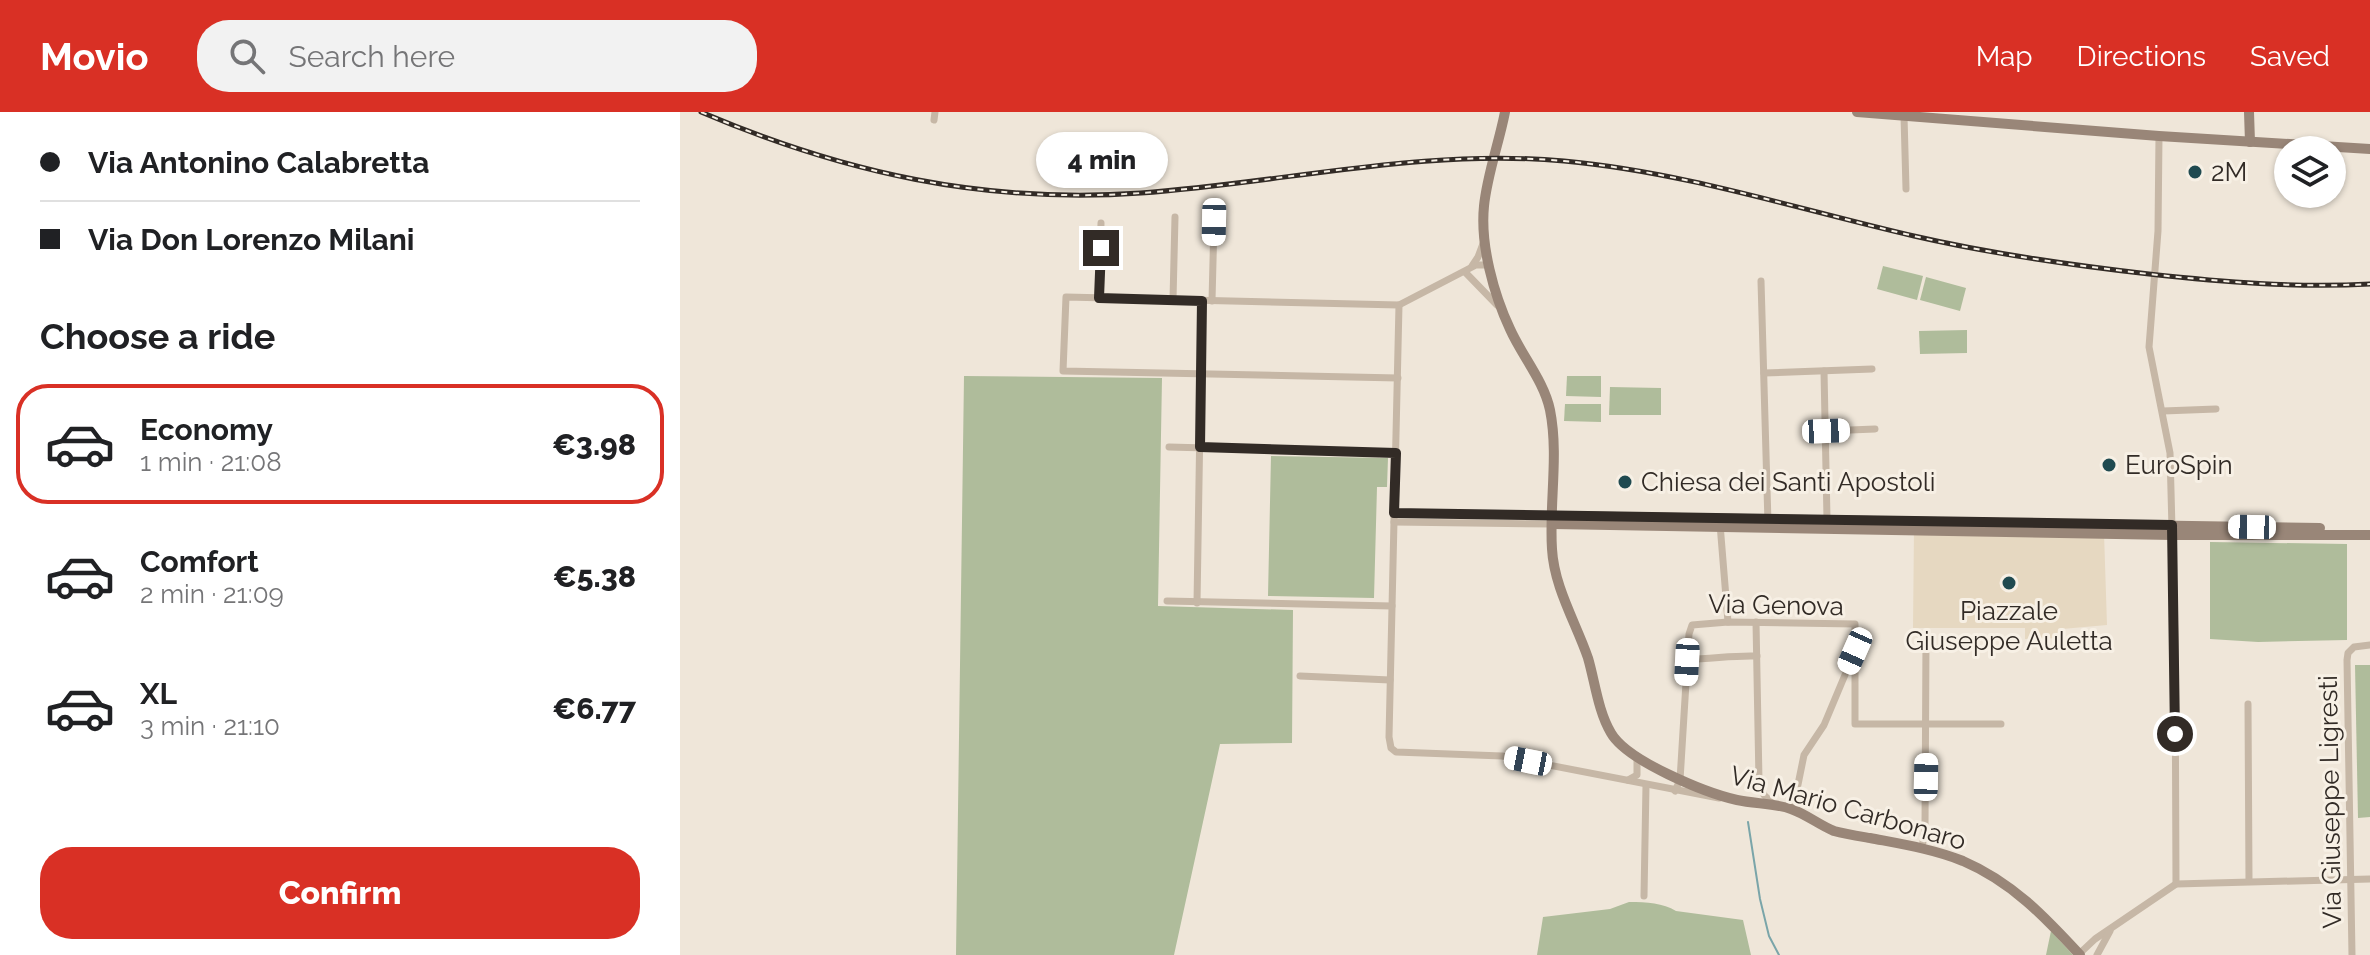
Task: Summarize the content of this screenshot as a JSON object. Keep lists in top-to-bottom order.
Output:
{
  "streets": {
    "street": ["Via Genova", "Via Giuseppe Ligresti", "Via Mario Carbonaro"]
  },
  "crossings": [
    ["Via Genova", "Via Mario Carbonaro"]
  ],
  "places": [
    "2M",
    "EuroSpin",
    "Chiesa dei Santi Apostoli",
    "Piazzale Giuseppe Auletta"
  ],
  "page": {
    "header": "Movio",
    "search": "Search here",
    "nav": ["Map", "Directions", "Saved"],
    "banner": ["Via Antonino Calabretta", "Via Don Lorenzo Milani"],
    "bubble": "4 min",
    "heading": "Choose a ride",
    "list": [
      {
        "name": "Economy",
        "note": "1 min · 21:08",
        "value": "€3.98"
      },
      {
        "name": "Comfort",
        "note": "2 min · 21:09",
        "value": "€5.38"
      },
      {
        "name": "XL",
        "note": "3 min · 21:10",
        "value": "€6.77"
      }
    ],
    "buttons": "Confirm"
  }
}
